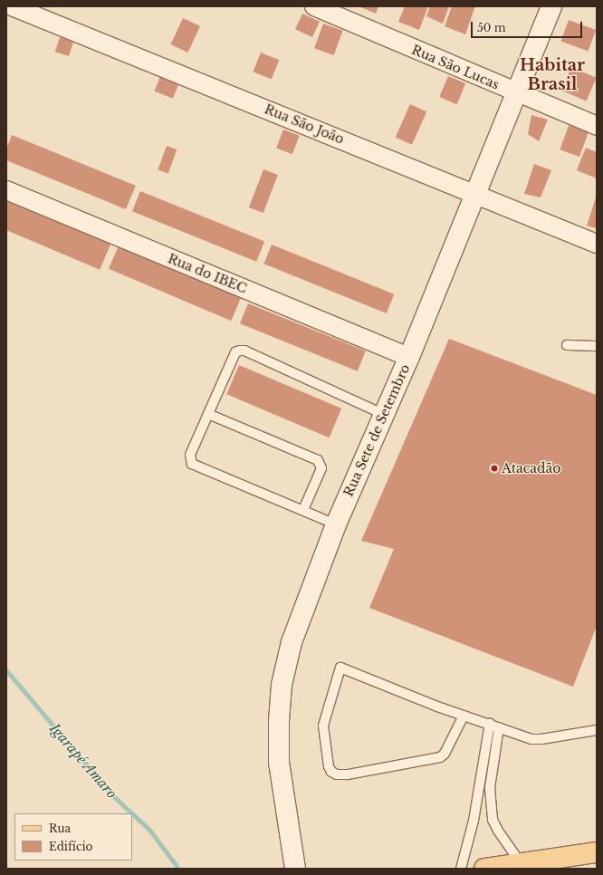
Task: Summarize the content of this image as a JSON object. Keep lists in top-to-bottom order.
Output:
{
  "streets": {
    "street": [
      "Rua São Lucas",
      "Rua São João",
      "Rua do IBEC",
      "Rua Sete de Setembro"
    ]
  },
  "crossings": [
    ["Rua São Lucas", "Rua Sete de Setembro"],
    ["Rua São João", "Rua Sete de Setembro"],
    ["Rua do IBEC", "Rua Sete de Setembro"]
  ],
  "districts": ["Habitar Brasil"],
  "water": ["Igarapé Amaro"],
  "places": ["Atacadão"],
  "legend": ["Rua", "Edifício"],
  "scale_bar": "50 m"
}
